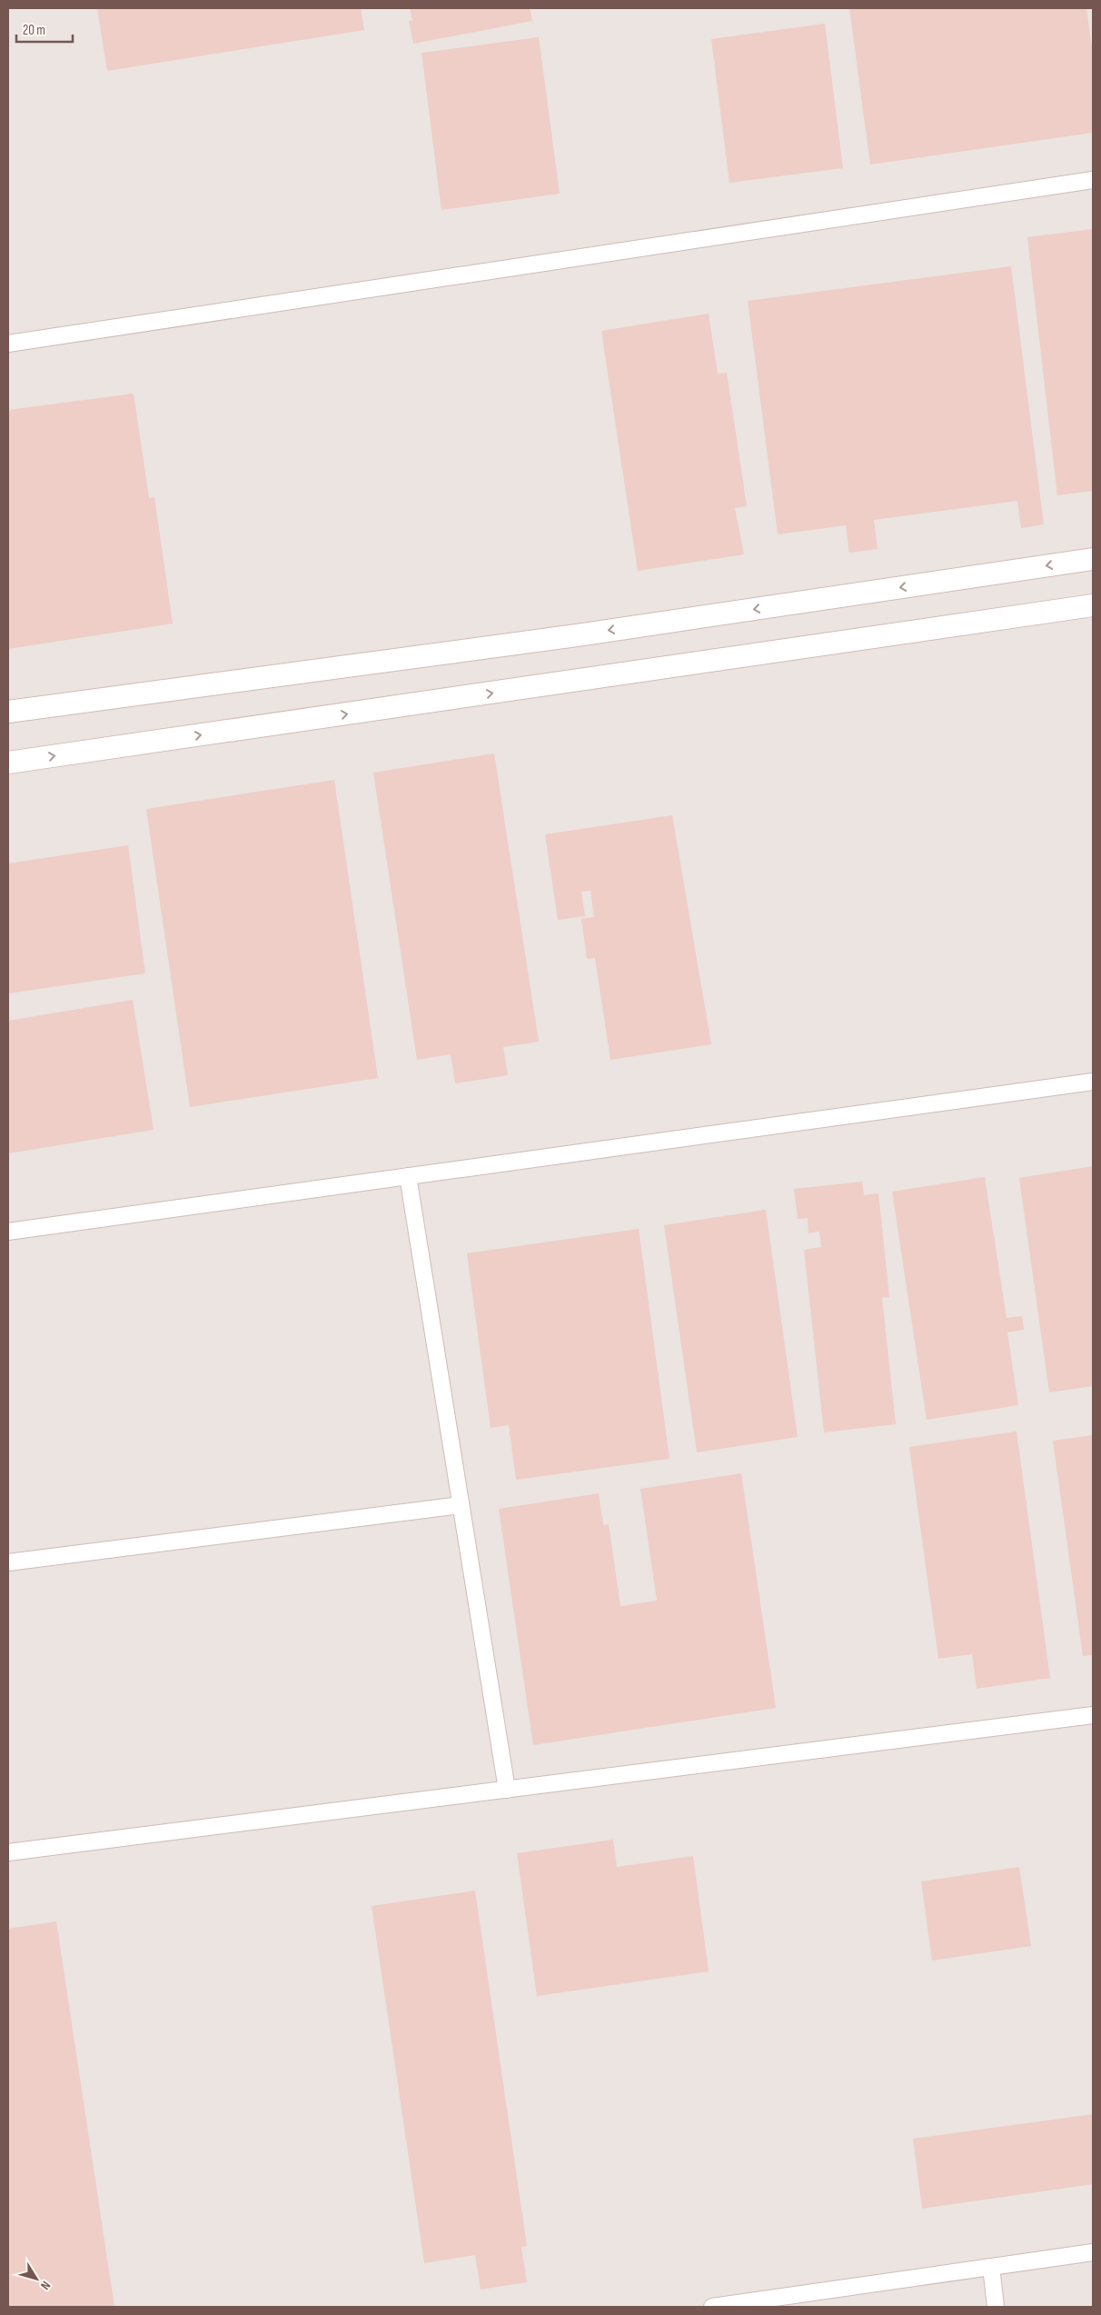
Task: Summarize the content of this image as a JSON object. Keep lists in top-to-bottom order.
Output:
{
  "scale_bar": "20 m",
  "north": "bottom right"
}
